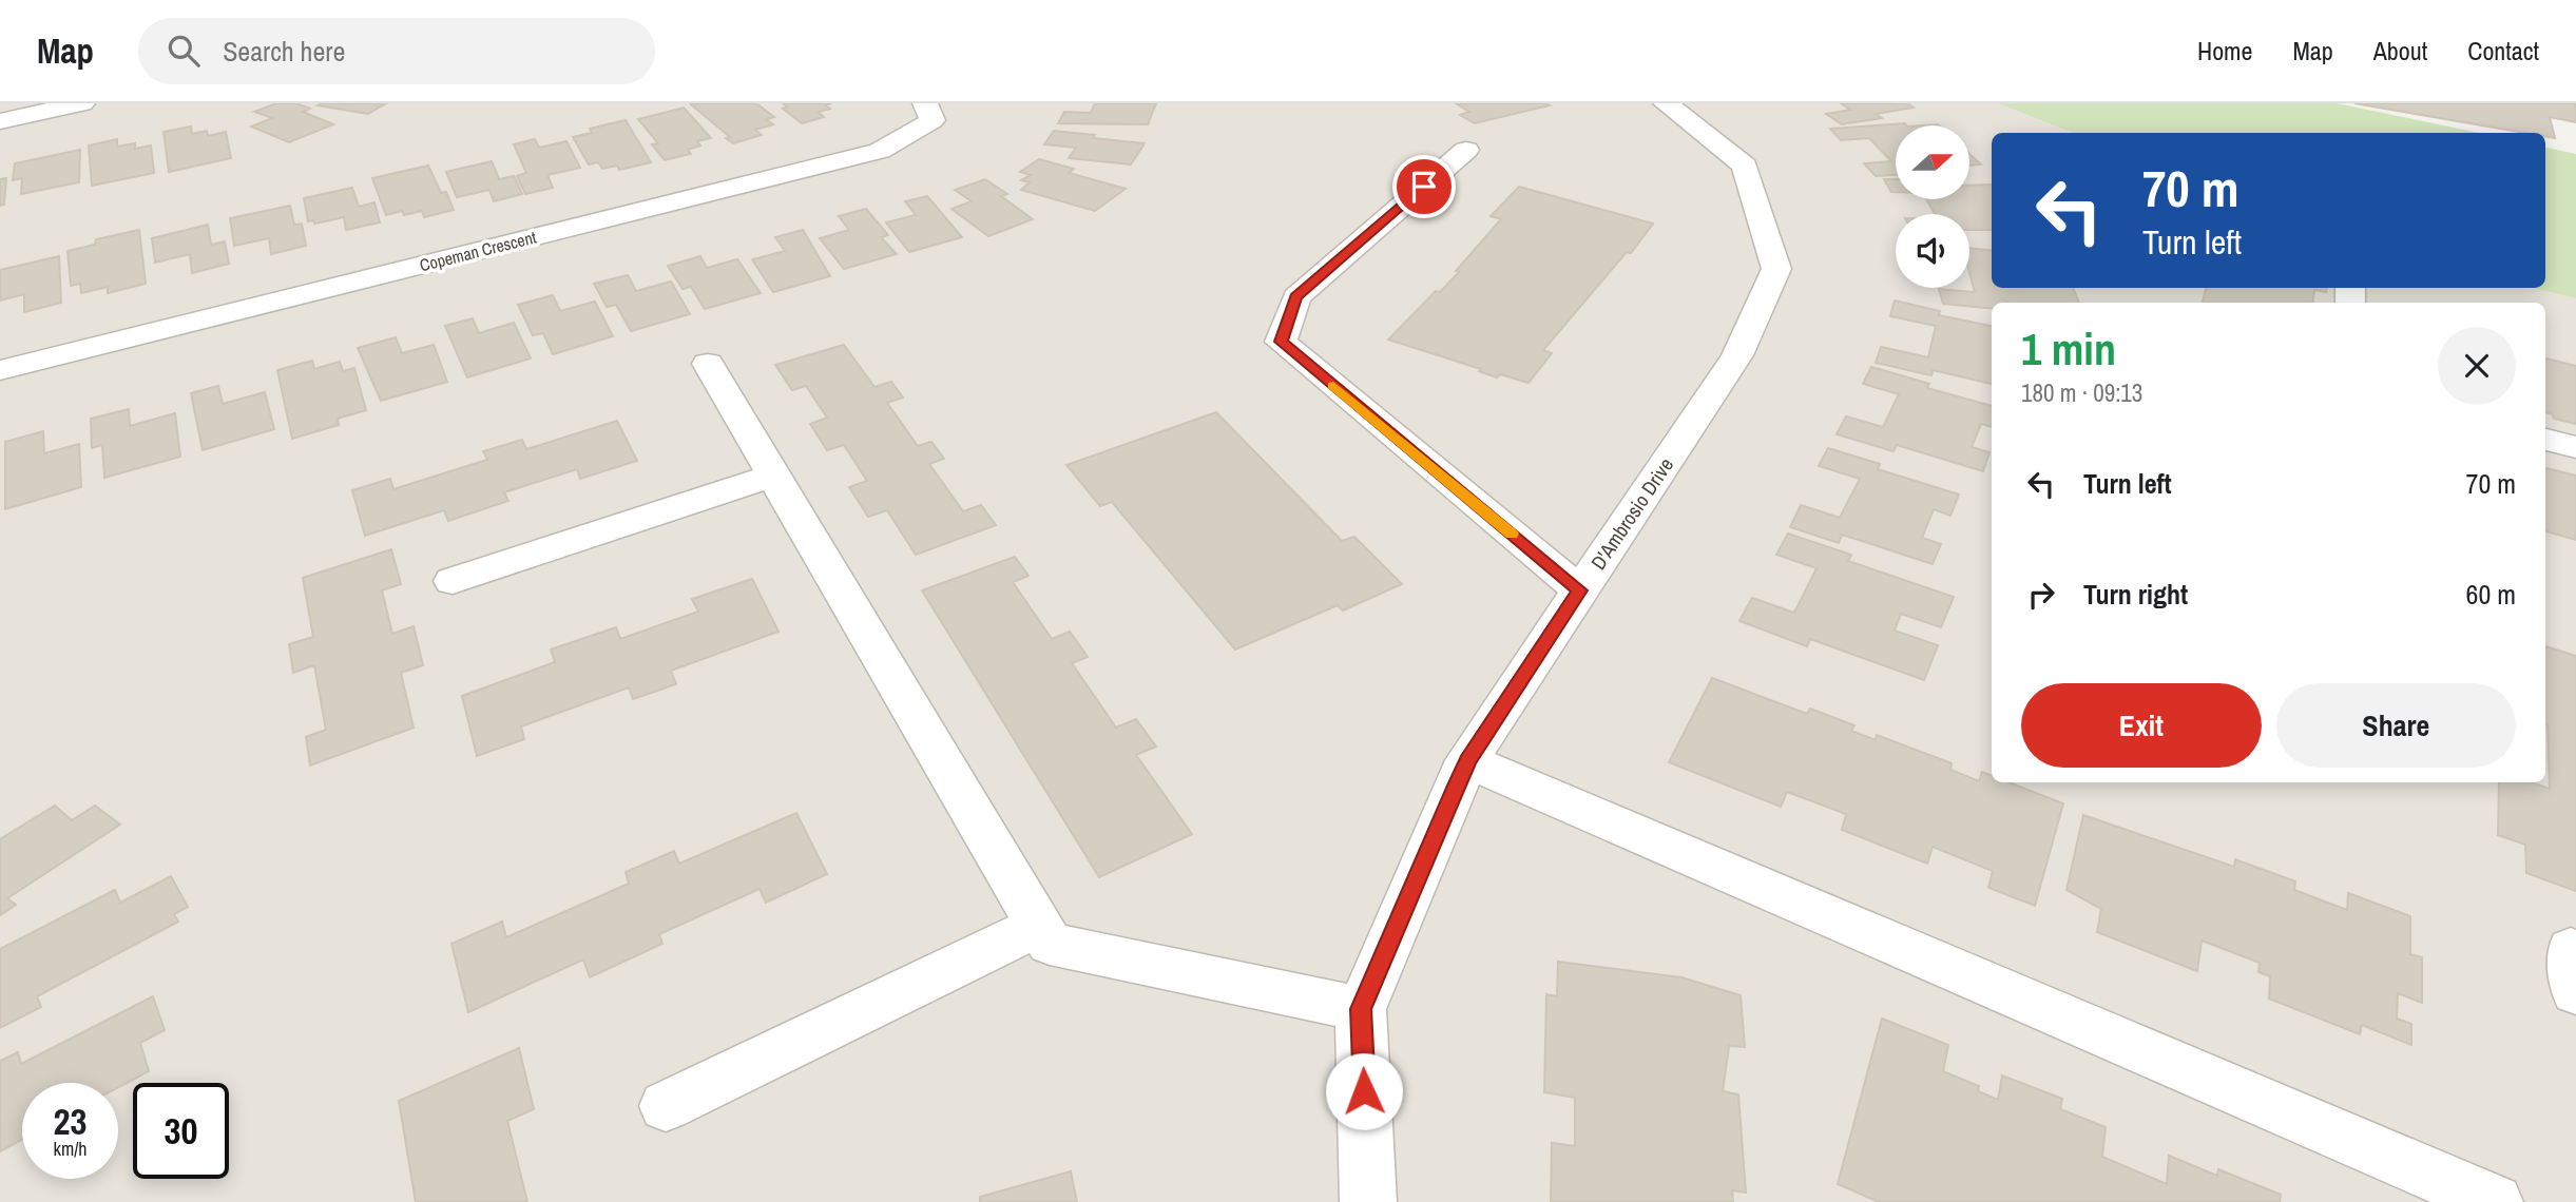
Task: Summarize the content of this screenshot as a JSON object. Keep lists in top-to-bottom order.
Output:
{
  "streets": {
    "street": ["Copeman Crescent", "D'Ambrosio Drive"]
  },
  "north": "right",
  "page": {
    "header": "Map",
    "search": "Search here",
    "nav": [
      "Home",
      "Map",
      "About",
      "Contact"
    ],
    "turn": ["70 m", "Turn left"],
    "heading": ["1 min", "180 m · 09:13"],
    "list": [
      {
        "name": "Turn left",
        "value": "70 m"
      },
      {
        "name": "Turn right",
        "value": "60 m"
      }
    ],
    "buttons": ["Exit", "Share"],
    "speed": "23 km/h",
    "limit": "30"
  }
}
